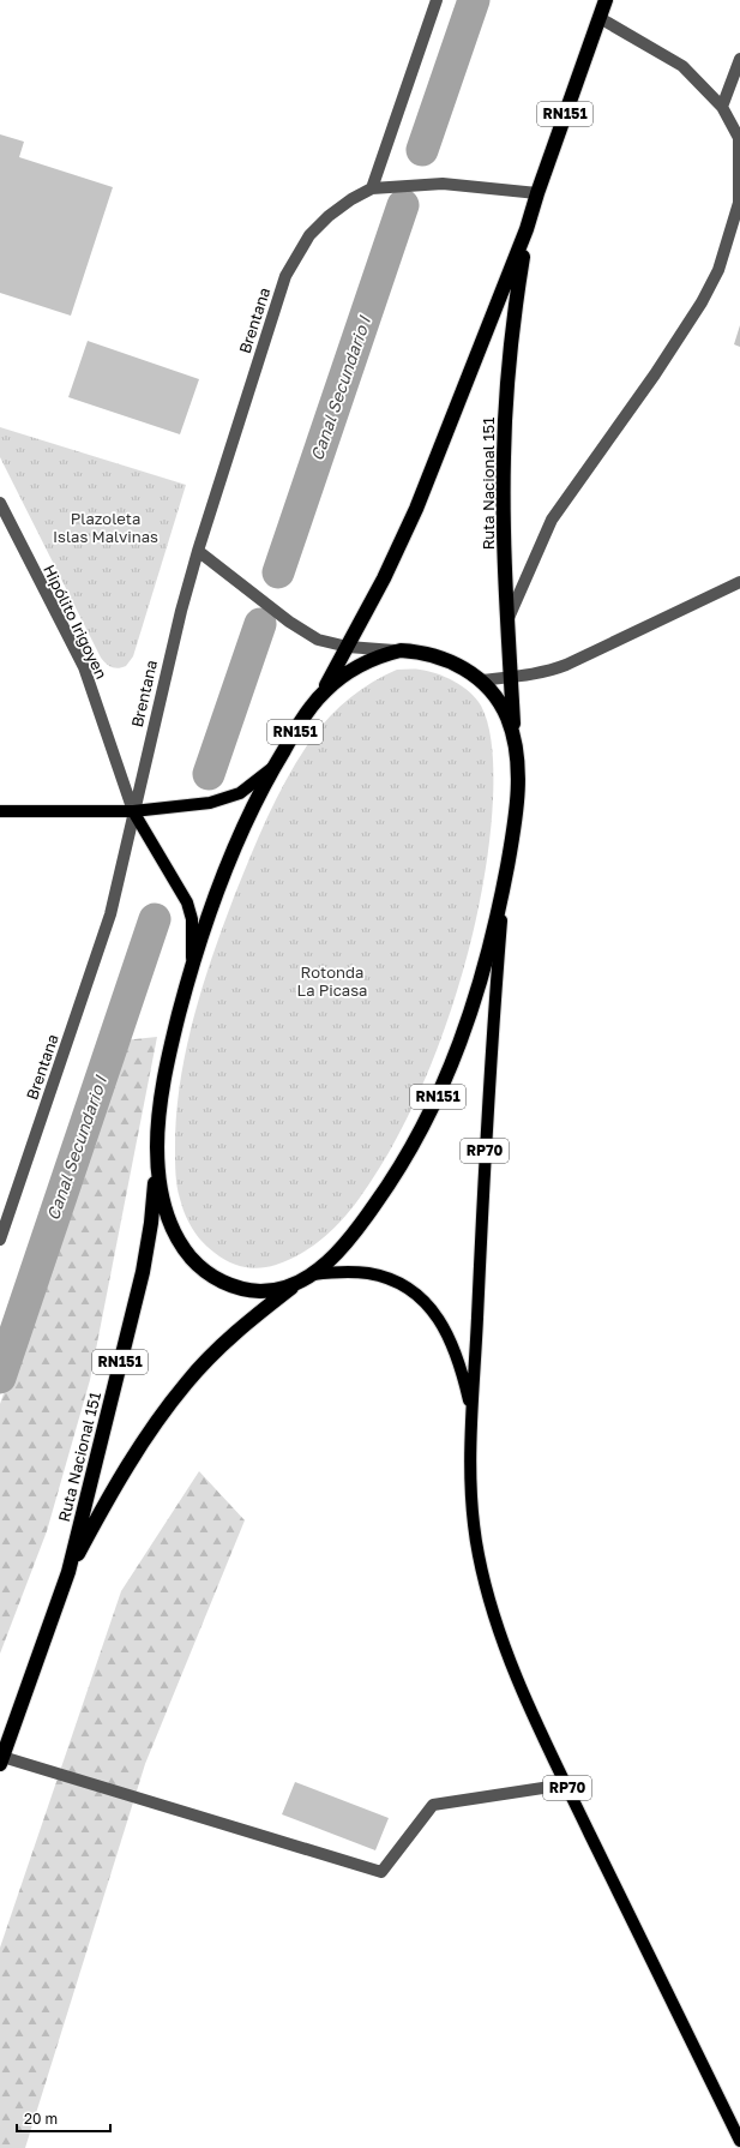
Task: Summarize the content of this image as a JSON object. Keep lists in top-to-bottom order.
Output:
{
  "streets": {
    "highway": ["RN151", "Ruta Nacional 151"],
    "main road": ["RP70"],
    "street": ["Brentana", "Hipólito Irigoyen"]
  },
  "crossings": [
    ["RN151", "Ruta Nacional 151"],
    ["RN151", "RP70"],
    ["Brentana", "Ruta Nacional 151"],
    ["Brentana", "Hipólito Irigoyen"]
  ],
  "water": ["Canal Secundario I"],
  "parks": ["Plazoleta Islas Malvinas", "Rotonda La Picasa"],
  "scale_bar": "20 m"
}
